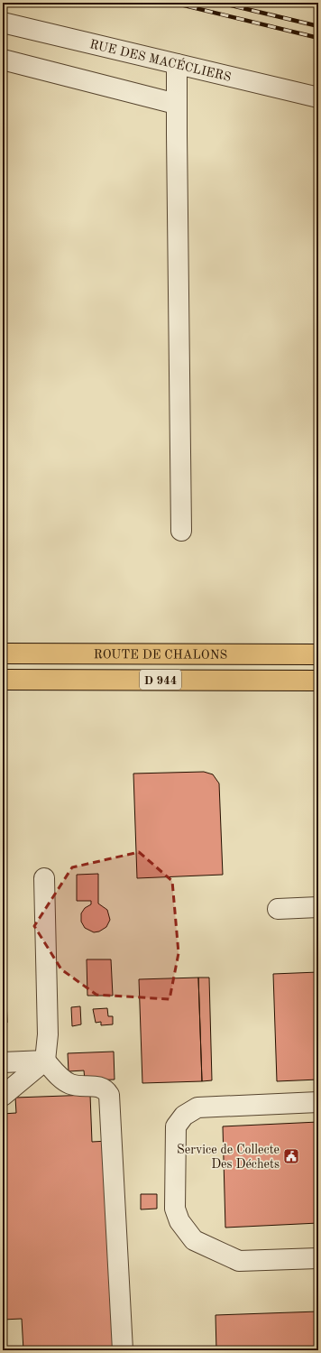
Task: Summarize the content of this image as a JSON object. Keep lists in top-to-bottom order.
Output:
{
  "streets": {
    "main road": ["ROUTE DE CHALONS", "D 944"],
    "street": ["RUE DES MACÉCLIERS"]
  },
  "places": {
    "public building": ["Service de Collecte Des Déchets"]
  }
}
